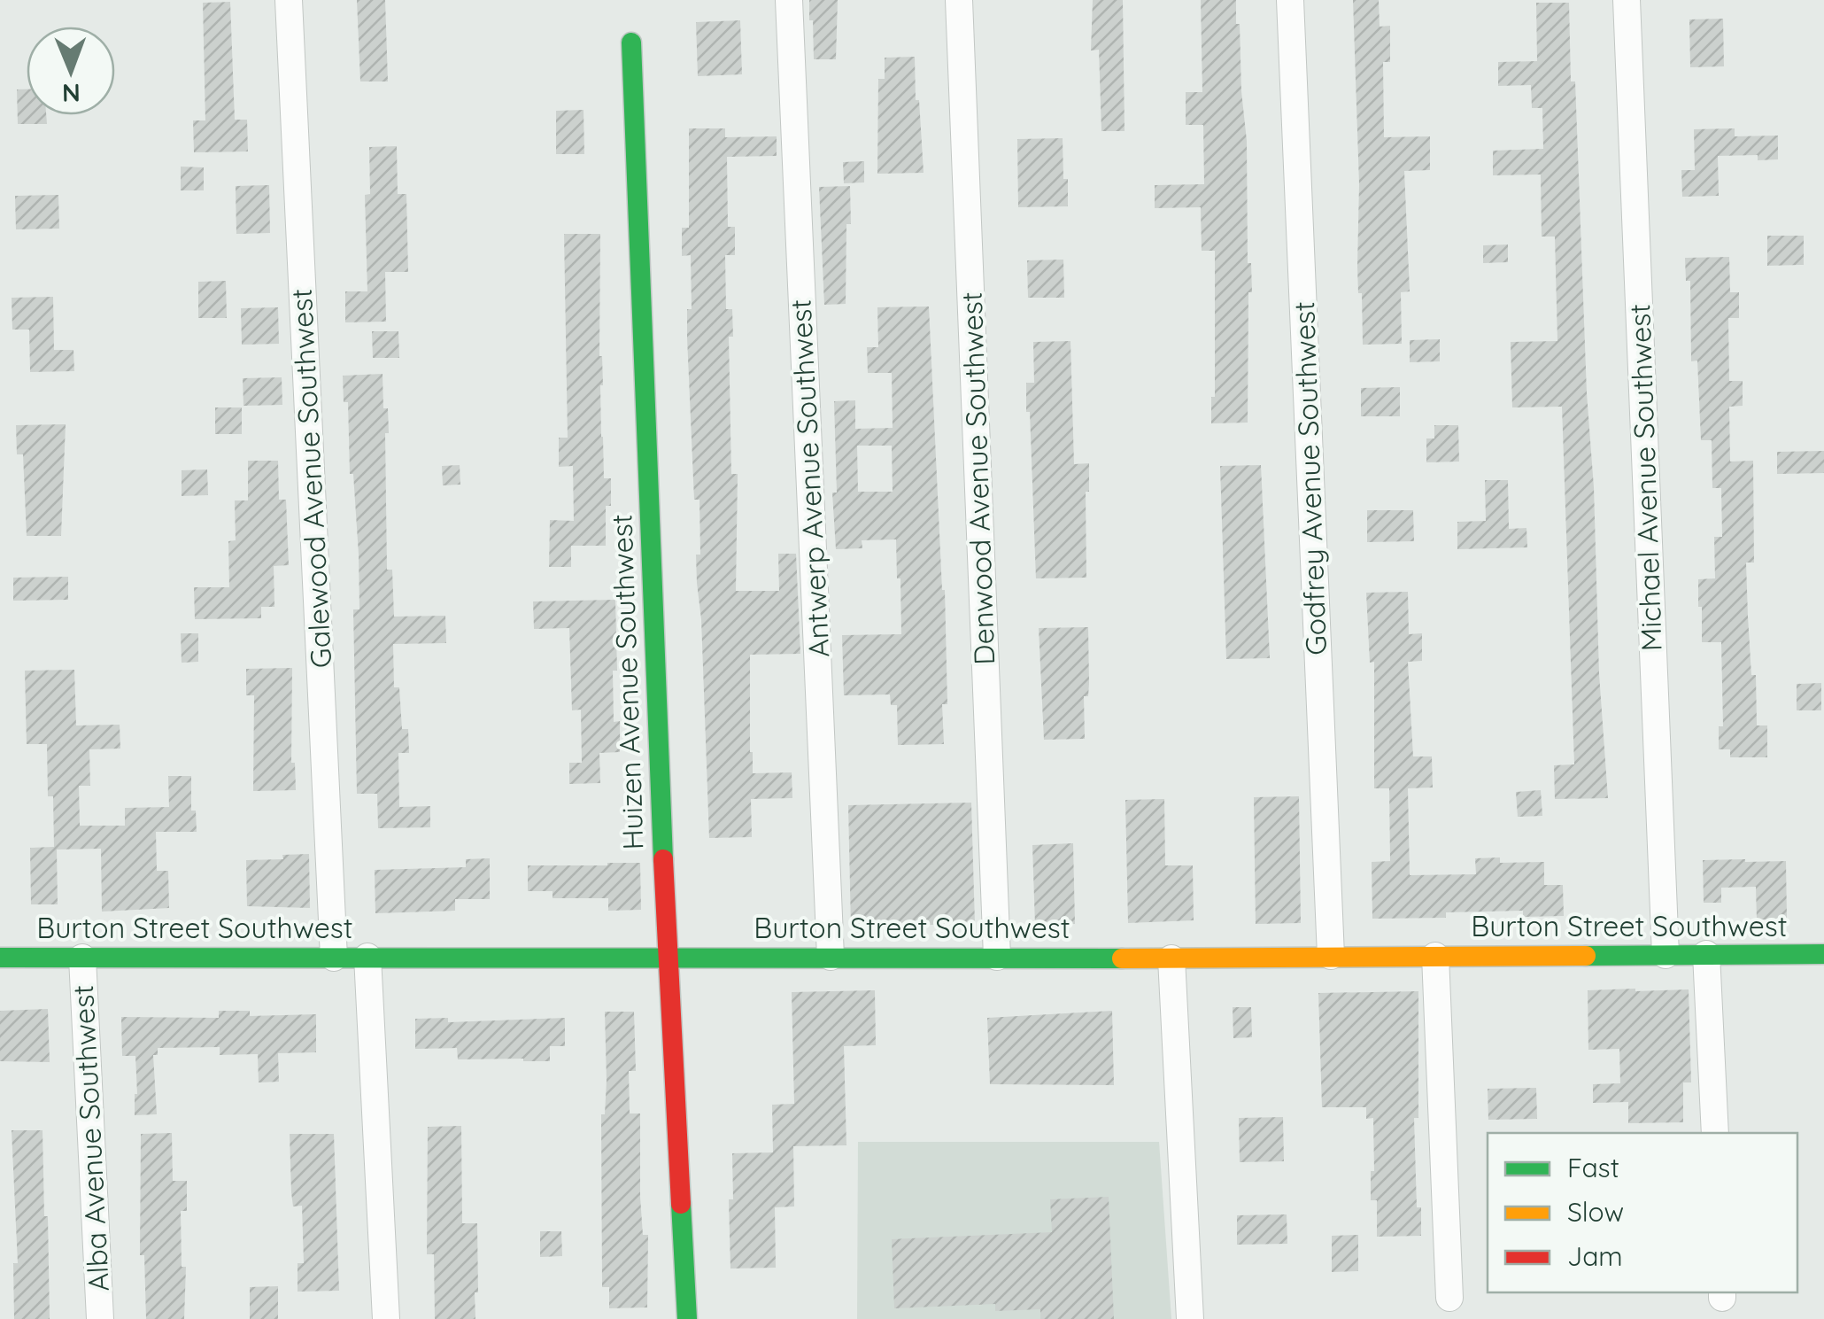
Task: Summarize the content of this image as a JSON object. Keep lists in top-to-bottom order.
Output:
{
  "streets": {
    "main road": ["Huizen Avenue Southwest", "Burton Street Southwest"],
    "street": [
      "Michael Avenue Southwest",
      "Galewood Avenue Southwest",
      "Antwerp Avenue Southwest",
      "Denwood Avenue Southwest",
      "Godfrey Avenue Southwest",
      "Alba Avenue Southwest"
    ]
  },
  "crossings": [
    ["Michael Avenue Southwest", "Burton Street Southwest"],
    ["Galewood Avenue Southwest", "Burton Street Southwest"],
    ["Antwerp Avenue Southwest", "Burton Street Southwest"],
    ["Denwood Avenue Southwest", "Burton Street Southwest"],
    ["Godfrey Avenue Southwest", "Burton Street Southwest"],
    ["Huizen Avenue Southwest", "Burton Street Southwest"],
    ["Burton Street Southwest", "Alba Avenue Southwest"]
  ],
  "legend": ["Fast", "Slow", "Jam"],
  "north": "bottom"
}
